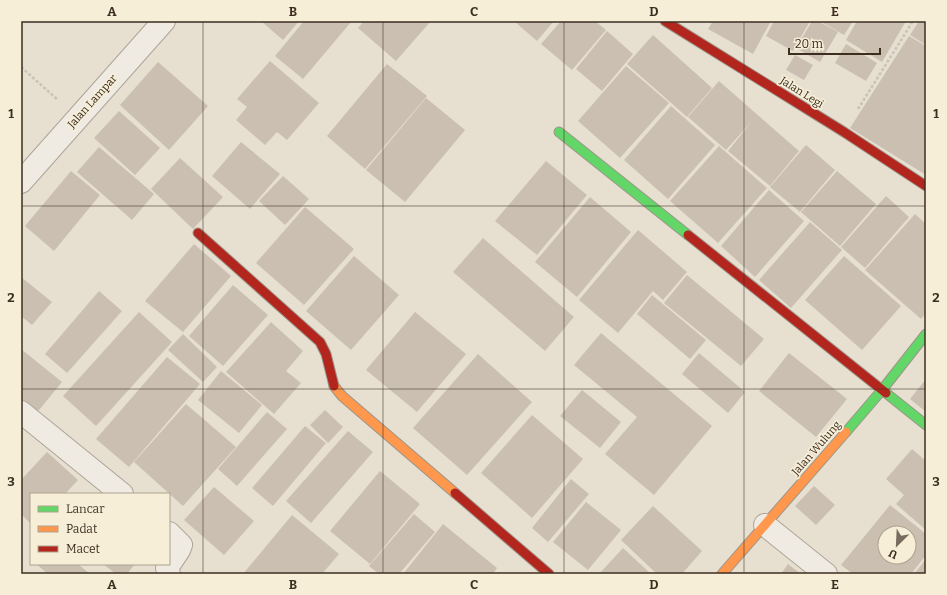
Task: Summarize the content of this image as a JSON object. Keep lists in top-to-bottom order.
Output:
{
  "streets": {
    "street": ["Jalan Legi", "Jalan Lampar", "Jalan Wulung"]
  },
  "legend": ["Lancar", "Padat", "Macet"],
  "scale_bar": "20 m",
  "north": "bottom left",
  "grid": {
    "columns": [
      "A",
      "B",
      "C",
      "D",
      "E"
    ],
    "rows": ["1", "2", "3"]
  }
}
